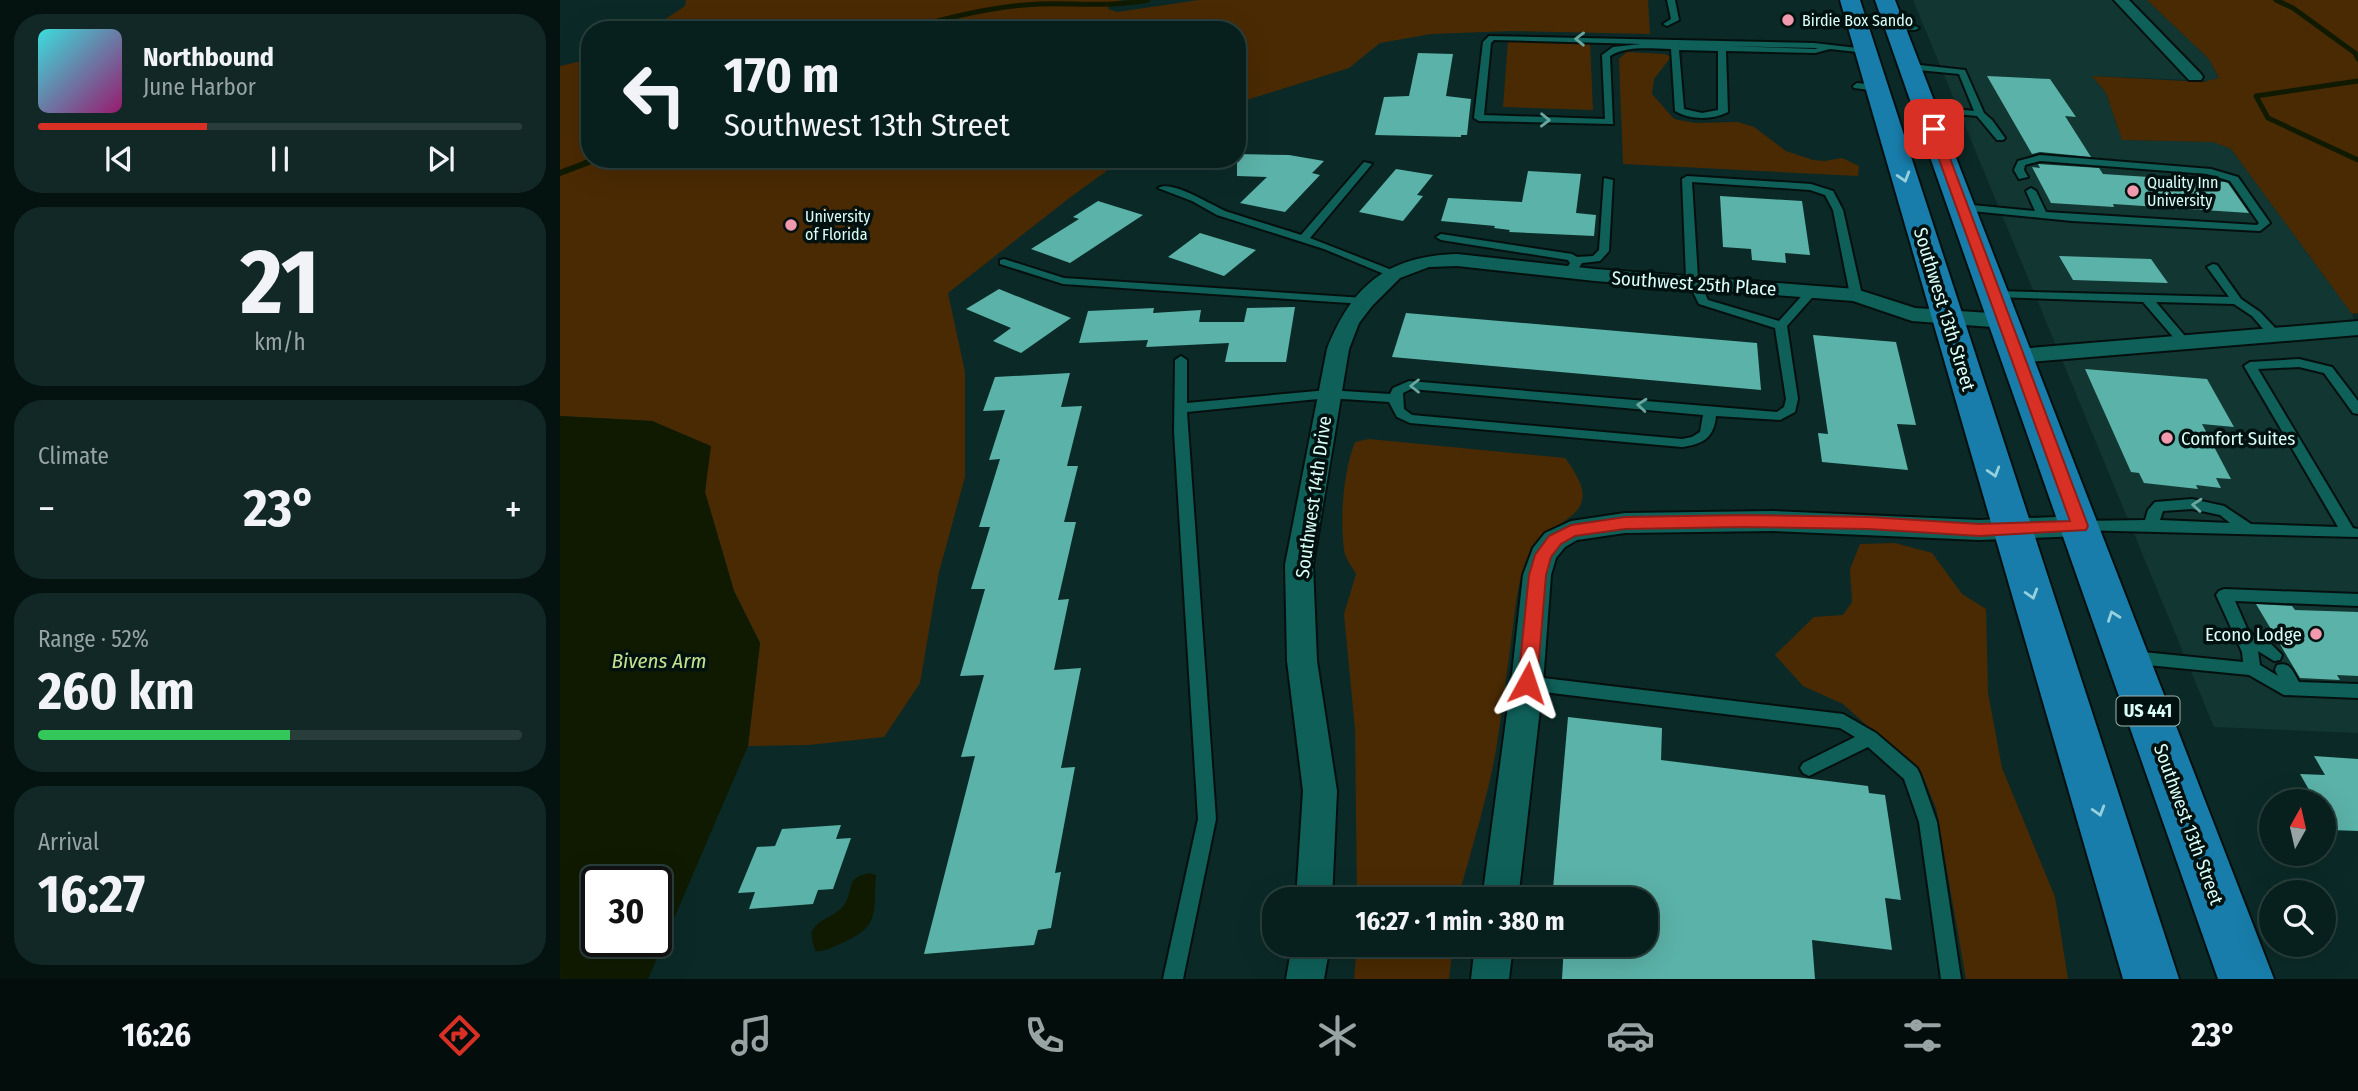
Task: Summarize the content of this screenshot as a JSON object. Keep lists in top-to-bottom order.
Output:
{
  "streets": {
    "main road": ["Southwest 13th Street", "US 441"],
    "street": ["Southwest 25th Place", "Southwest 14th Drive"]
  },
  "crossings": [
    ["Southwest 25th Place", "Southwest 13th Street"],
    ["Southwest 25th Place", "Southwest 14th Drive"]
  ],
  "water": ["Bivens Arm"],
  "places": [
    "Birdie Box Sando",
    "Quality Inn University",
    "University of Florida",
    "Comfort Suites",
    "Econo Lodge"
  ],
  "north": "top",
  "page": {
    "turn": ["170 m", "Southwest 13th Street"],
    "song": ["Northbound", "June Harbor"],
    "tile": [
      ["21", "km/h"],
      "Climate",
      ["Range · 52%", "260 km"],
      ["Arrival", "16:27"]
    ],
    "heat": ["−", "23°", "+"],
    "limit": "30",
    "trip": "16:27 · 1 min · 380 m",
    "tabs": ["16:26", "23°"]
  }
}
